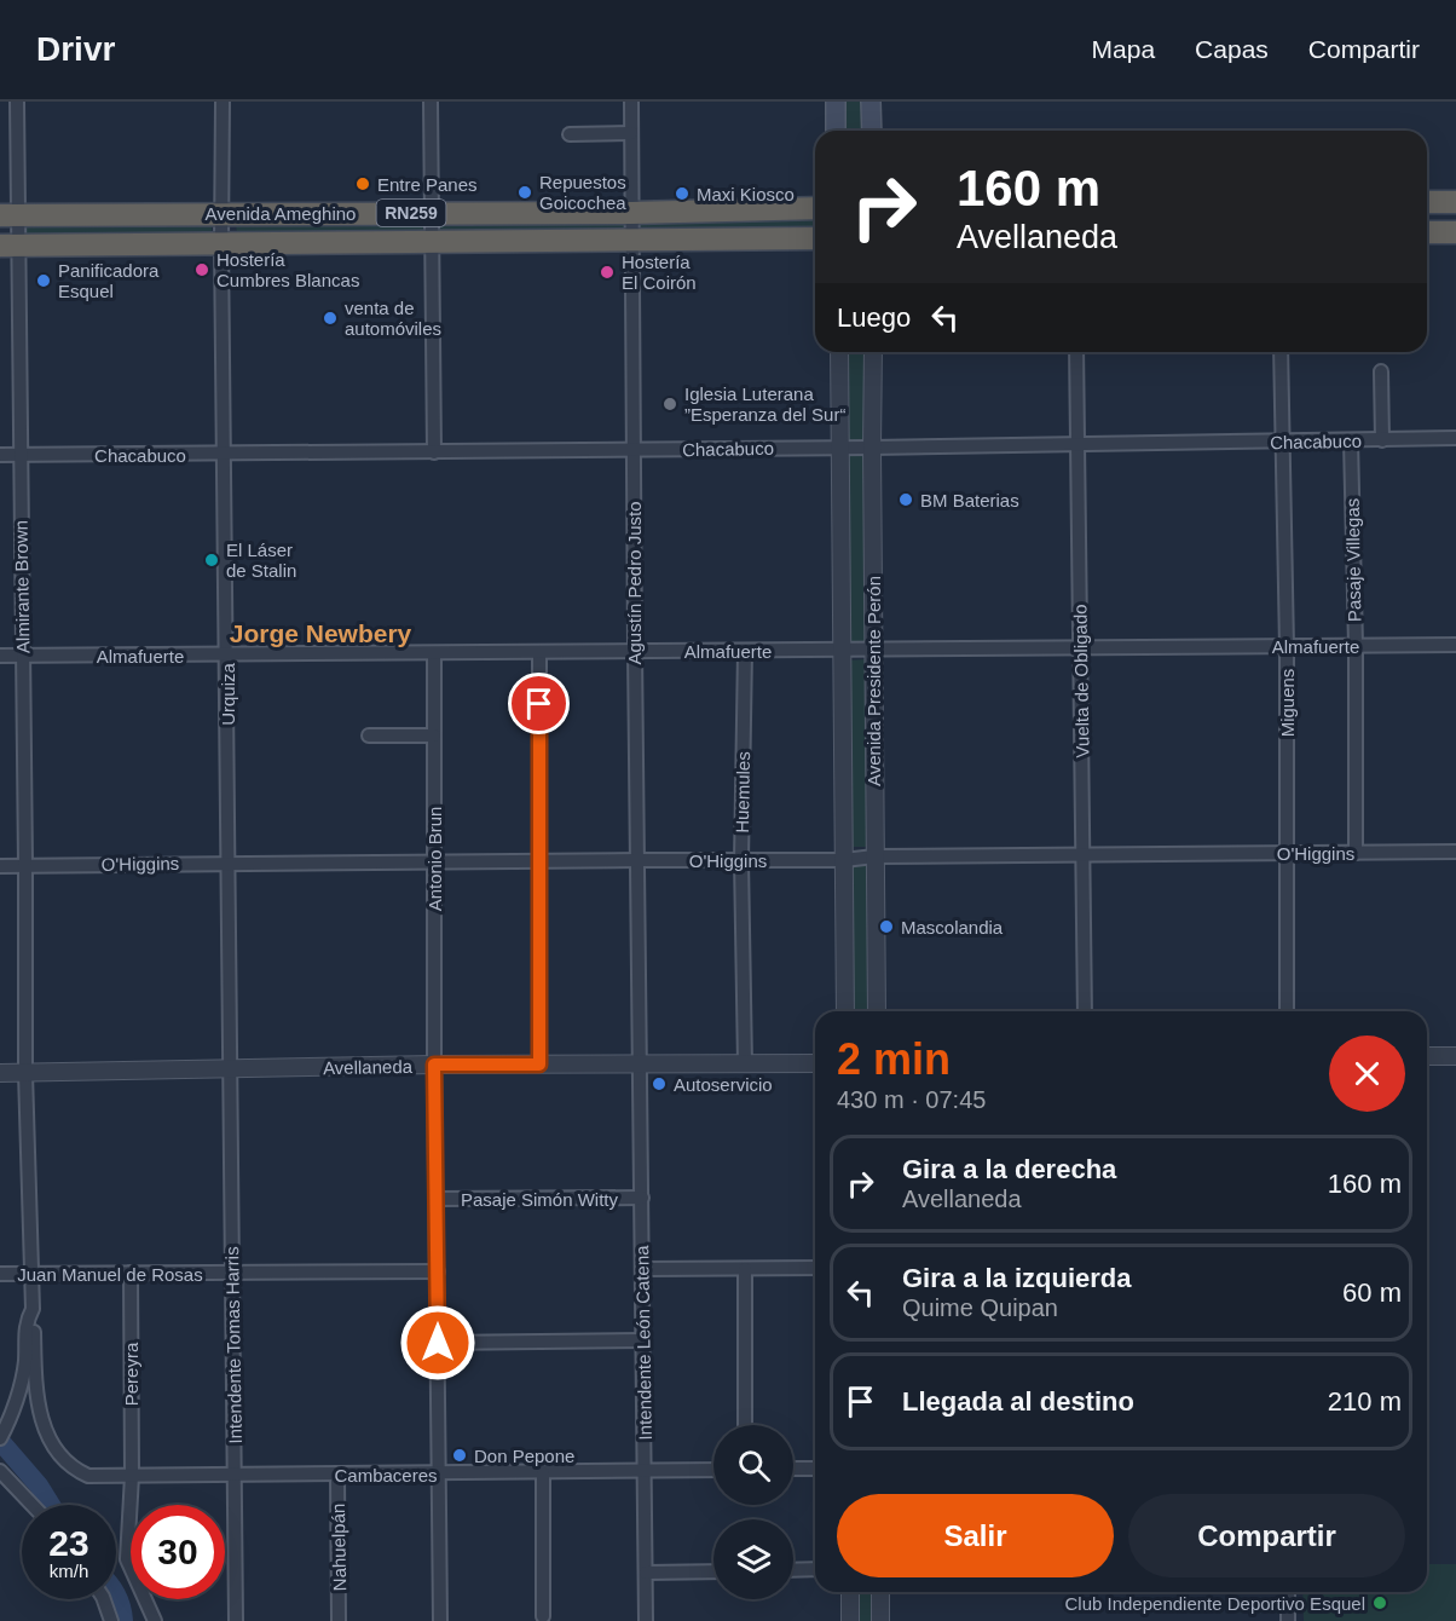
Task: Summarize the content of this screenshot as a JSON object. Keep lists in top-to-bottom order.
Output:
{
  "streets": {
    "highway": ["Avenida Ameghino", "RN259"],
    "street": [
      "Chacabuco",
      "Pasaje Villegas",
      "Agustín Pedro Justo",
      "Almirante Brown",
      "Almafuerte",
      "Avenida Presidente Perón",
      "Vuelta de Obligado",
      "Urquiza",
      "Miguens",
      "Huemules",
      "O'Higgins",
      "Antonio Brun",
      "Avellaneda",
      "Pasaje Simón Witty",
      "Juan Manuel de Rosas",
      "Intendente León Catena",
      "Intendente Tomas Harris",
      "Pereyra",
      "Cambaceres",
      "Nahuelpán"
    ]
  },
  "crossings": [
    ["Avenida Ameghino", "Agustín Pedro Justo"],
    ["Avenida Ameghino", "Almirante Brown"],
    ["Avenida Ameghino", "Urquiza"],
    ["Chacabuco", "Pasaje Villegas"],
    ["Chacabuco", "Agustín Pedro Justo"],
    ["Chacabuco", "Almirante Brown"],
    ["Chacabuco", "Avenida Presidente Perón"],
    ["Chacabuco", "Vuelta de Obligado"],
    ["Chacabuco", "Urquiza"],
    ["Chacabuco", "Miguens"],
    ["Pasaje Villegas", "Almafuerte"],
    ["Pasaje Villegas", "O'Higgins"],
    ["Agustín Pedro Justo", "Almafuerte"],
    ["Agustín Pedro Justo", "O'Higgins"],
    ["Agustín Pedro Justo", "Avellaneda"],
    ["Agustín Pedro Justo", "Intendente León Catena"],
    ["Almirante Brown", "Almafuerte"],
    ["Almirante Brown", "O'Higgins"],
    ["Almirante Brown", "Avellaneda"],
    ["Almirante Brown", "Juan Manuel de Rosas"],
    ["Almirante Brown", "Cambaceres"],
    ["Almafuerte", "Avenida Presidente Perón"],
    ["Almafuerte", "Vuelta de Obligado"],
    ["Almafuerte", "Urquiza"],
    ["Almafuerte", "Miguens"],
    ["Almafuerte", "Huemules"],
    ["Almafuerte", "Antonio Brun"],
    ["Avenida Presidente Perón", "O'Higgins"],
    ["Vuelta de Obligado", "O'Higgins"],
    ["Urquiza", "O'Higgins"],
    ["Urquiza", "Avellaneda"],
    ["Urquiza", "Intendente Tomas Harris"],
    ["Miguens", "O'Higgins"],
    ["Huemules", "O'Higgins"],
    ["Huemules", "Avellaneda"],
    ["O'Higgins", "Antonio Brun"],
    ["Antonio Brun", "Avellaneda"],
    ["Antonio Brun", "Pasaje Simón Witty"],
    ["Antonio Brun", "Juan Manuel de Rosas"],
    ["Antonio Brun", "Cambaceres"],
    ["Avellaneda", "Intendente León Catena"],
    ["Avellaneda", "Intendente Tomas Harris"],
    ["Pasaje Simón Witty", "Intendente León Catena"],
    ["Juan Manuel de Rosas", "Intendente Tomas Harris"],
    ["Juan Manuel de Rosas", "Pereyra"],
    ["Intendente León Catena", "Cambaceres"],
    ["Intendente Tomas Harris", "Cambaceres"],
    ["Pereyra", "Cambaceres"],
    ["Cambaceres", "Nahuelpán"]
  ],
  "districts": ["Jorge Newbery"],
  "places": [
    "Entre Panes",
    "Repuestos Goicochea",
    "Maxi Kiosco",
    "Hostería Cumbres Blancas",
    "Hostería El Coirón",
    "Panificadora Esquel",
    "venta de automóviles",
    "Iglesia Luterana ”Esperanza del Sur“",
    "BM Baterias",
    "El Láser de Stalin",
    "Mascolandia",
    "Autoservicio",
    "Don Pepone",
    "Club Independiente Deportivo Esquel"
  ],
  "page": {
    "header": "Drivr",
    "nav": ["Mapa", "Capas", "Compartir"],
    "turn": ["160 m", "Avellaneda"],
    "then": "Luego",
    "heading": ["2 min", "430 m · 07:45"],
    "list": [
      {
        "name": "Gira a la derecha",
        "note": "Avellaneda",
        "value": "160 m"
      },
      {
        "name": "Gira a la izquierda",
        "note": "Quime Quipan",
        "value": "60 m"
      },
      {
        "name": "Llegada al destino",
        "value": "210 m"
      }
    ],
    "buttons": ["Salir", "Compartir"],
    "speed": "23 km/h",
    "limit": "30"
  }
}
